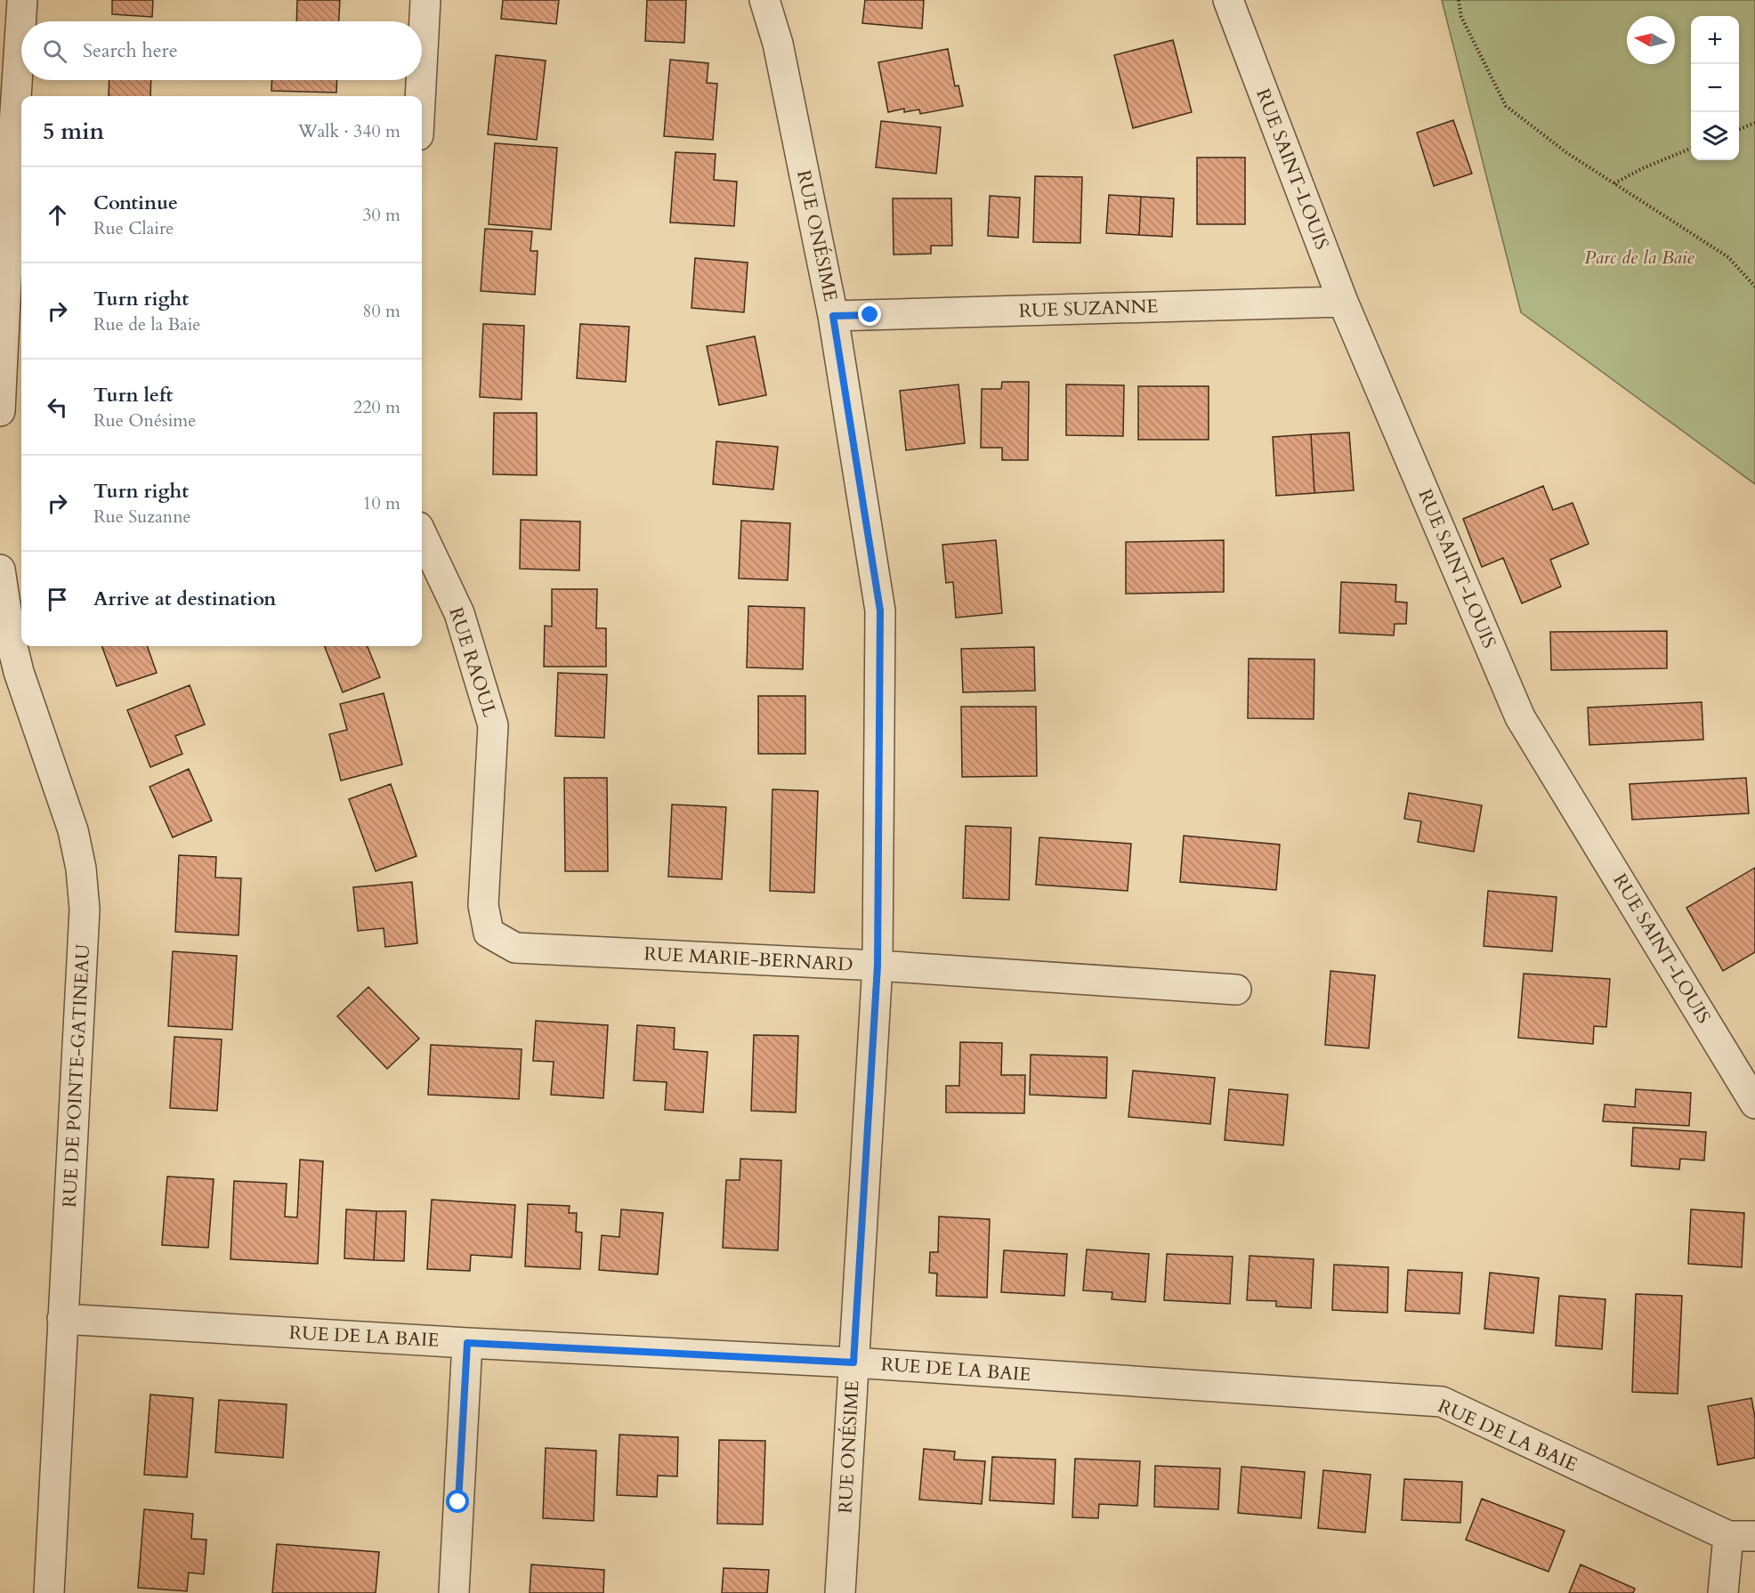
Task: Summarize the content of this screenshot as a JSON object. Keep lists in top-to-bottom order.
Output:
{
  "streets": {
    "street": [
      "RUE SAINT-LOUIS",
      "RUE ONÉSIME",
      "RUE SUZANNE",
      "RUE RAOUL",
      "RUE MARIE-BERNARD",
      "RUE DE POINTE-GATINEAU",
      "RUE DE LA BAIE"
    ]
  },
  "crossings": [
    ["RUE SAINT-LOUIS", "RUE SUZANNE"],
    ["RUE ONÉSIME", "RUE SUZANNE"],
    ["RUE ONÉSIME", "RUE MARIE-BERNARD"],
    ["RUE ONÉSIME", "RUE DE LA BAIE"],
    ["RUE RAOUL", "RUE MARIE-BERNARD"],
    ["RUE DE POINTE-GATINEAU", "RUE DE LA BAIE"]
  ],
  "parks": ["Parc de la Baie"],
  "north": "left",
  "page": {
    "map_buttons": ["+", "−"],
    "search": "Search here",
    "heading": ["5 min", "Walk · 340 m"],
    "list": [
      ["Continue", "Rue Claire", "30 m"],
      ["Turn right", "Rue de la Baie", "80 m"],
      ["Turn left", "Rue Onésime", "220 m"],
      ["Turn right", "Rue Suzanne", "10 m"],
      "Arrive at destination"
    ]
  }
}
